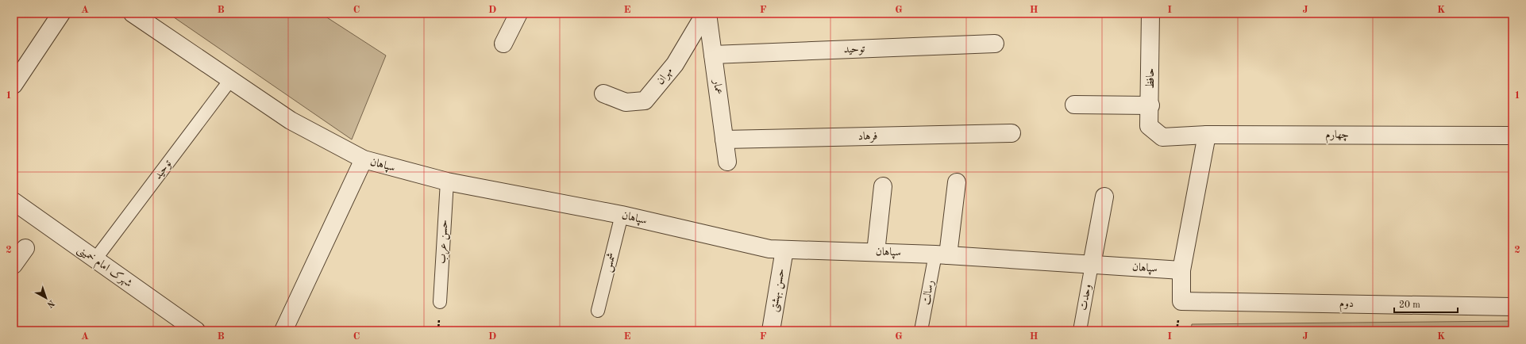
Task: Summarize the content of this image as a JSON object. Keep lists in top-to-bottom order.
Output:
{
  "streets": {
    "street": [
      "توحید",
      "مهران",
      "حافظ",
      "عمار",
      "چهارم",
      "فرهاد",
      "سپاهان",
      "شهرک امام خمینی",
      "حسن بهشتی",
      "دوم"
    ],
    "lane": [
      "حسن عرب",
      "شمس",
      "رسالت",
      "وحدت"
    ]
  },
  "crossings": [
    ["توحید", "عمار"],
    ["توحید", "سپاهان"],
    ["توحید", "شهرک امام خمینی"],
    ["حافظ", "چهارم"],
    ["عمار", "فرهاد"],
    ["سپاهان", "حسن عرب"],
    ["سپاهان", "شمس"],
    ["سپاهان", "حسن بهشتی"],
    ["سپاهان", "رسالت"],
    ["سپاهان", "وحدت"],
    ["سپاهان", "دوم"]
  ],
  "scale_bar": "20 m",
  "north": "bottom right",
  "grid": {
    "columns": [
      "A",
      "B",
      "C",
      "D",
      "E",
      "F",
      "G",
      "H",
      "I",
      "J",
      "K"
    ],
    "rows": ["1", "2"]
  }
}
